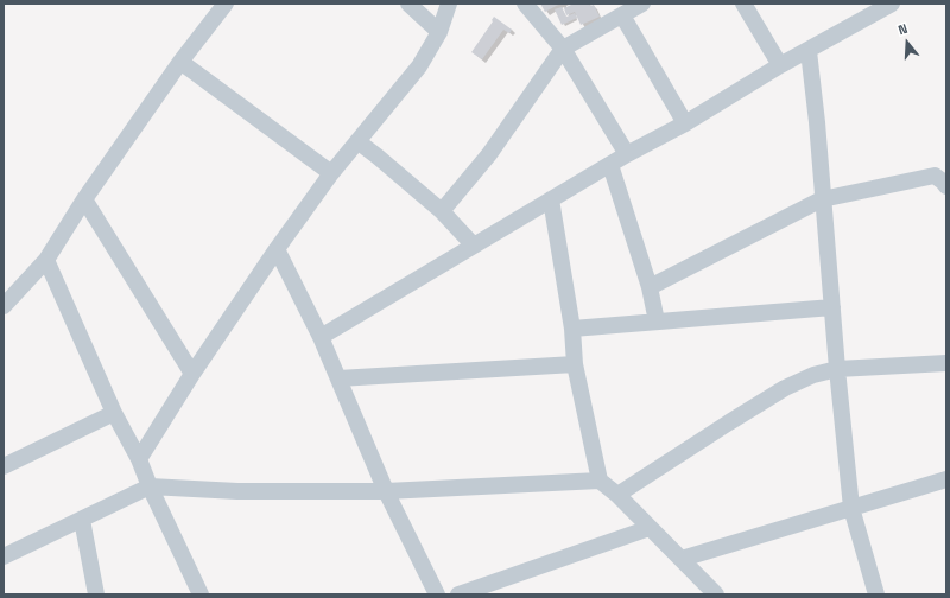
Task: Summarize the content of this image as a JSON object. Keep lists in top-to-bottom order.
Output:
{
  "north": "top"
}
